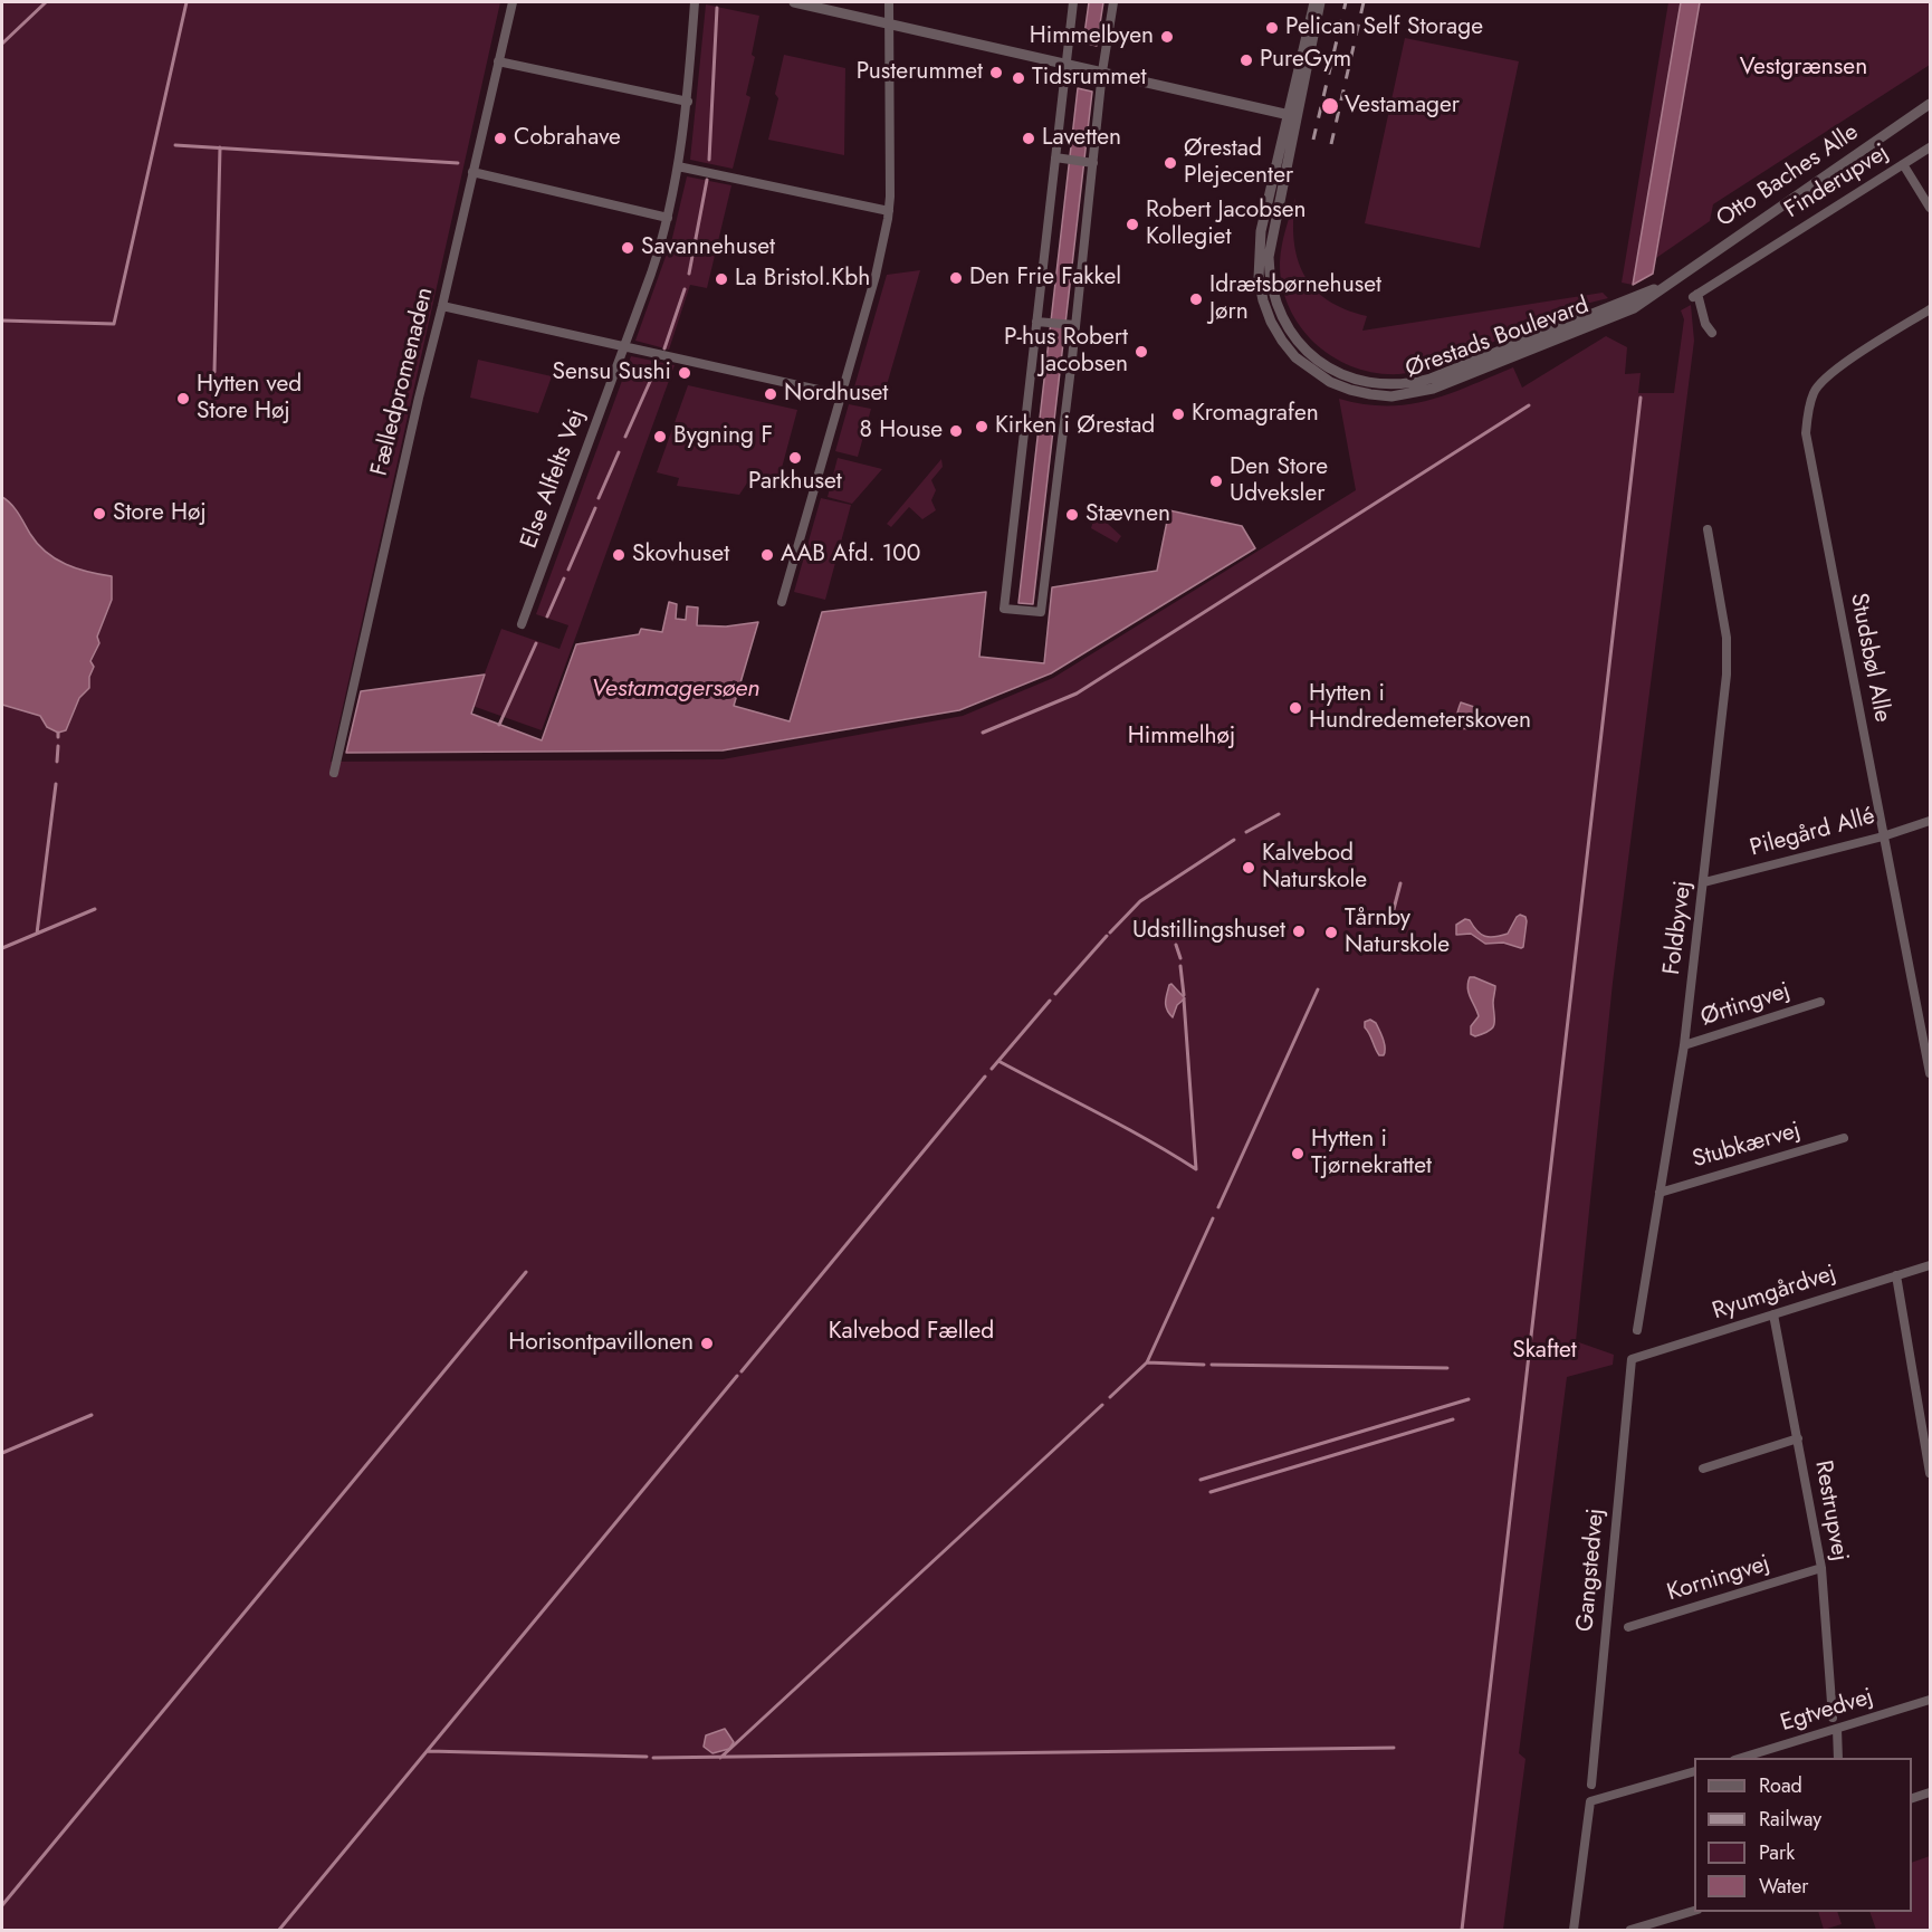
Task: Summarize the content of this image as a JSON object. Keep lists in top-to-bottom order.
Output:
{
  "streets": {
    "street": [
      "Otto Baches Alle",
      "Finderupvej",
      "Ørestads Boulevard",
      "Fælledpromenaden",
      "Else Alfelts Vej",
      "Studsbøl Alle",
      "Pilegård Allé",
      "Foldbyvej",
      "Ørtingvej",
      "Stubkærvej",
      "Ryumgårdvej",
      "Restrupvej",
      "Gangstedvej",
      "Korningvej",
      "Egtvedvej"
    ]
  },
  "crossings": [
    ["Otto Baches Alle", "Ørestads Boulevard"],
    ["Studsbøl Alle", "Pilegård Allé"],
    ["Pilegård Allé", "Foldbyvej"],
    ["Foldbyvej", "Ørtingvej"],
    ["Foldbyvej", "Stubkærvej"],
    ["Ryumgårdvej", "Restrupvej"],
    ["Ryumgårdvej", "Gangstedvej"],
    ["Restrupvej", "Korningvej"]
  ],
  "water": ["Vestamagersøen"],
  "parks": [
    "Vestgrænsen",
    "Himmelhøj",
    "Kalvebod Fælled",
    "Skaftet"
  ],
  "places": [
    "Pelican Self Storage",
    "Himmelbyen",
    "PureGym",
    "Pusterummet",
    "Tidsrummet",
    "Vestamager",
    "Cobrahave",
    "Lavetten",
    "Ørestad Plejecenter",
    "Robert Jacobsen Kollegiet",
    "Savannehuset",
    "Den Frie Fakkel",
    "La Bristol.Kbh",
    "Idrætsbørnehuset Jørn",
    "P-hus Robert Jacobsen",
    "Sensu Sushi",
    "Nordhuset",
    "Hytten ved Store Høj",
    "Kromagrafen",
    "Kirken i Ørestad",
    "8 House",
    "Bygning F",
    "Parkhuset",
    "Den Store Udveksler",
    "Store Høj",
    "Stævnen",
    "Skovhuset",
    "AAB Afd. 100",
    "Hytten i Hundredemeterskoven",
    "Kalvebod Naturskole",
    "Udstillingshuset",
    "Tårnby Naturskole",
    "Hytten i Tjørnekrattet",
    "Horisontpavillonen"
  ],
  "legend": [
    "Road",
    "Railway",
    "Park",
    "Water"
  ]
}
